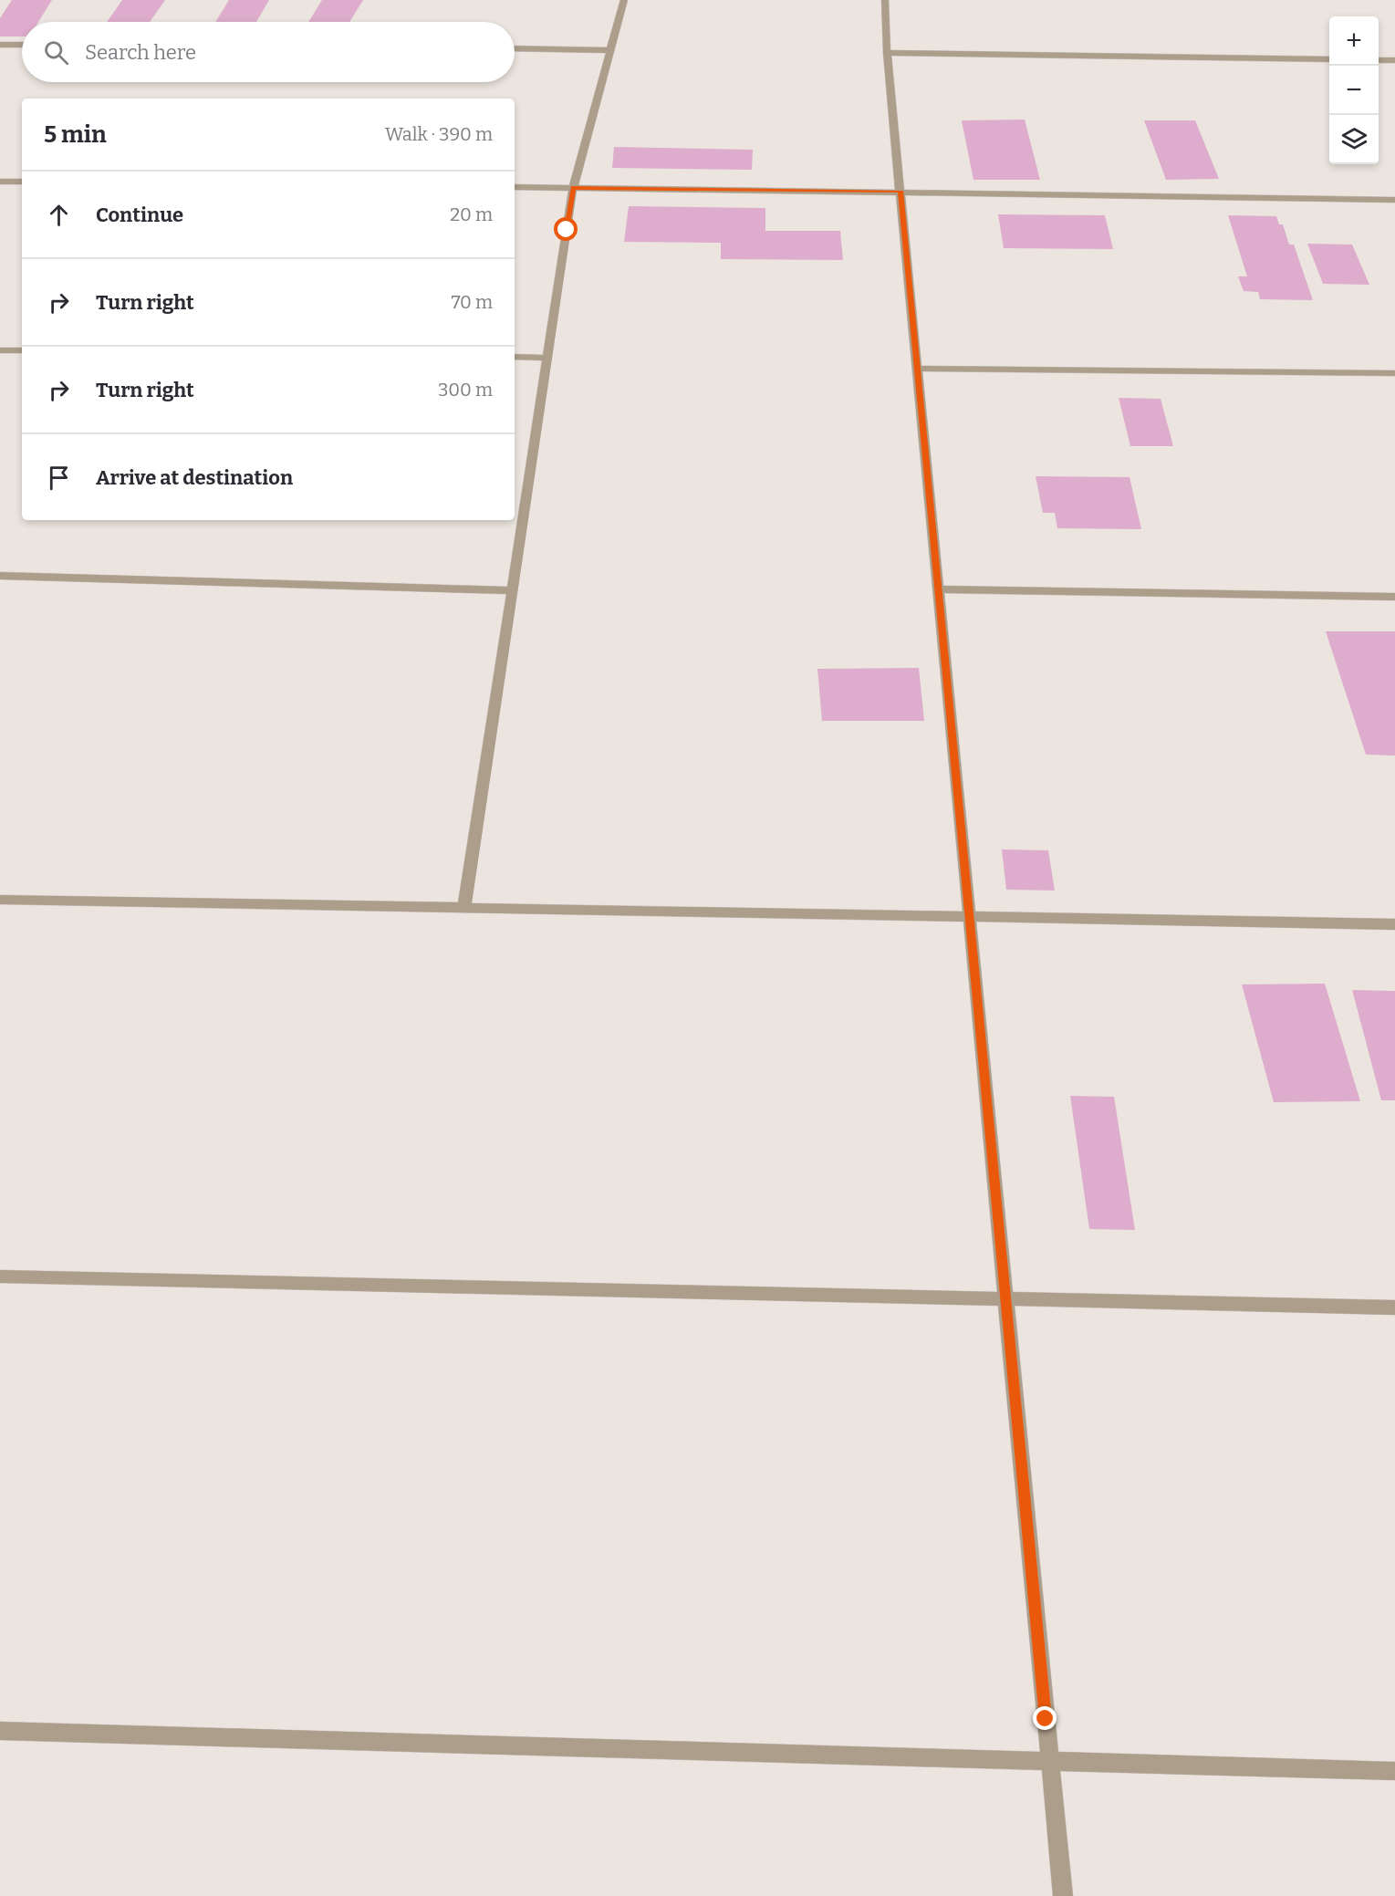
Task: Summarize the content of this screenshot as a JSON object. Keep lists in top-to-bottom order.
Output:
{
  "page": {
    "map_buttons": ["+", "−"],
    "search": "Search here",
    "heading": ["5 min", "Walk · 390 m"],
    "list": [
      ["Continue", "20 m"],
      ["Turn right", "70 m"],
      ["Turn right", "300 m"],
      "Arrive at destination"
    ]
  }
}
